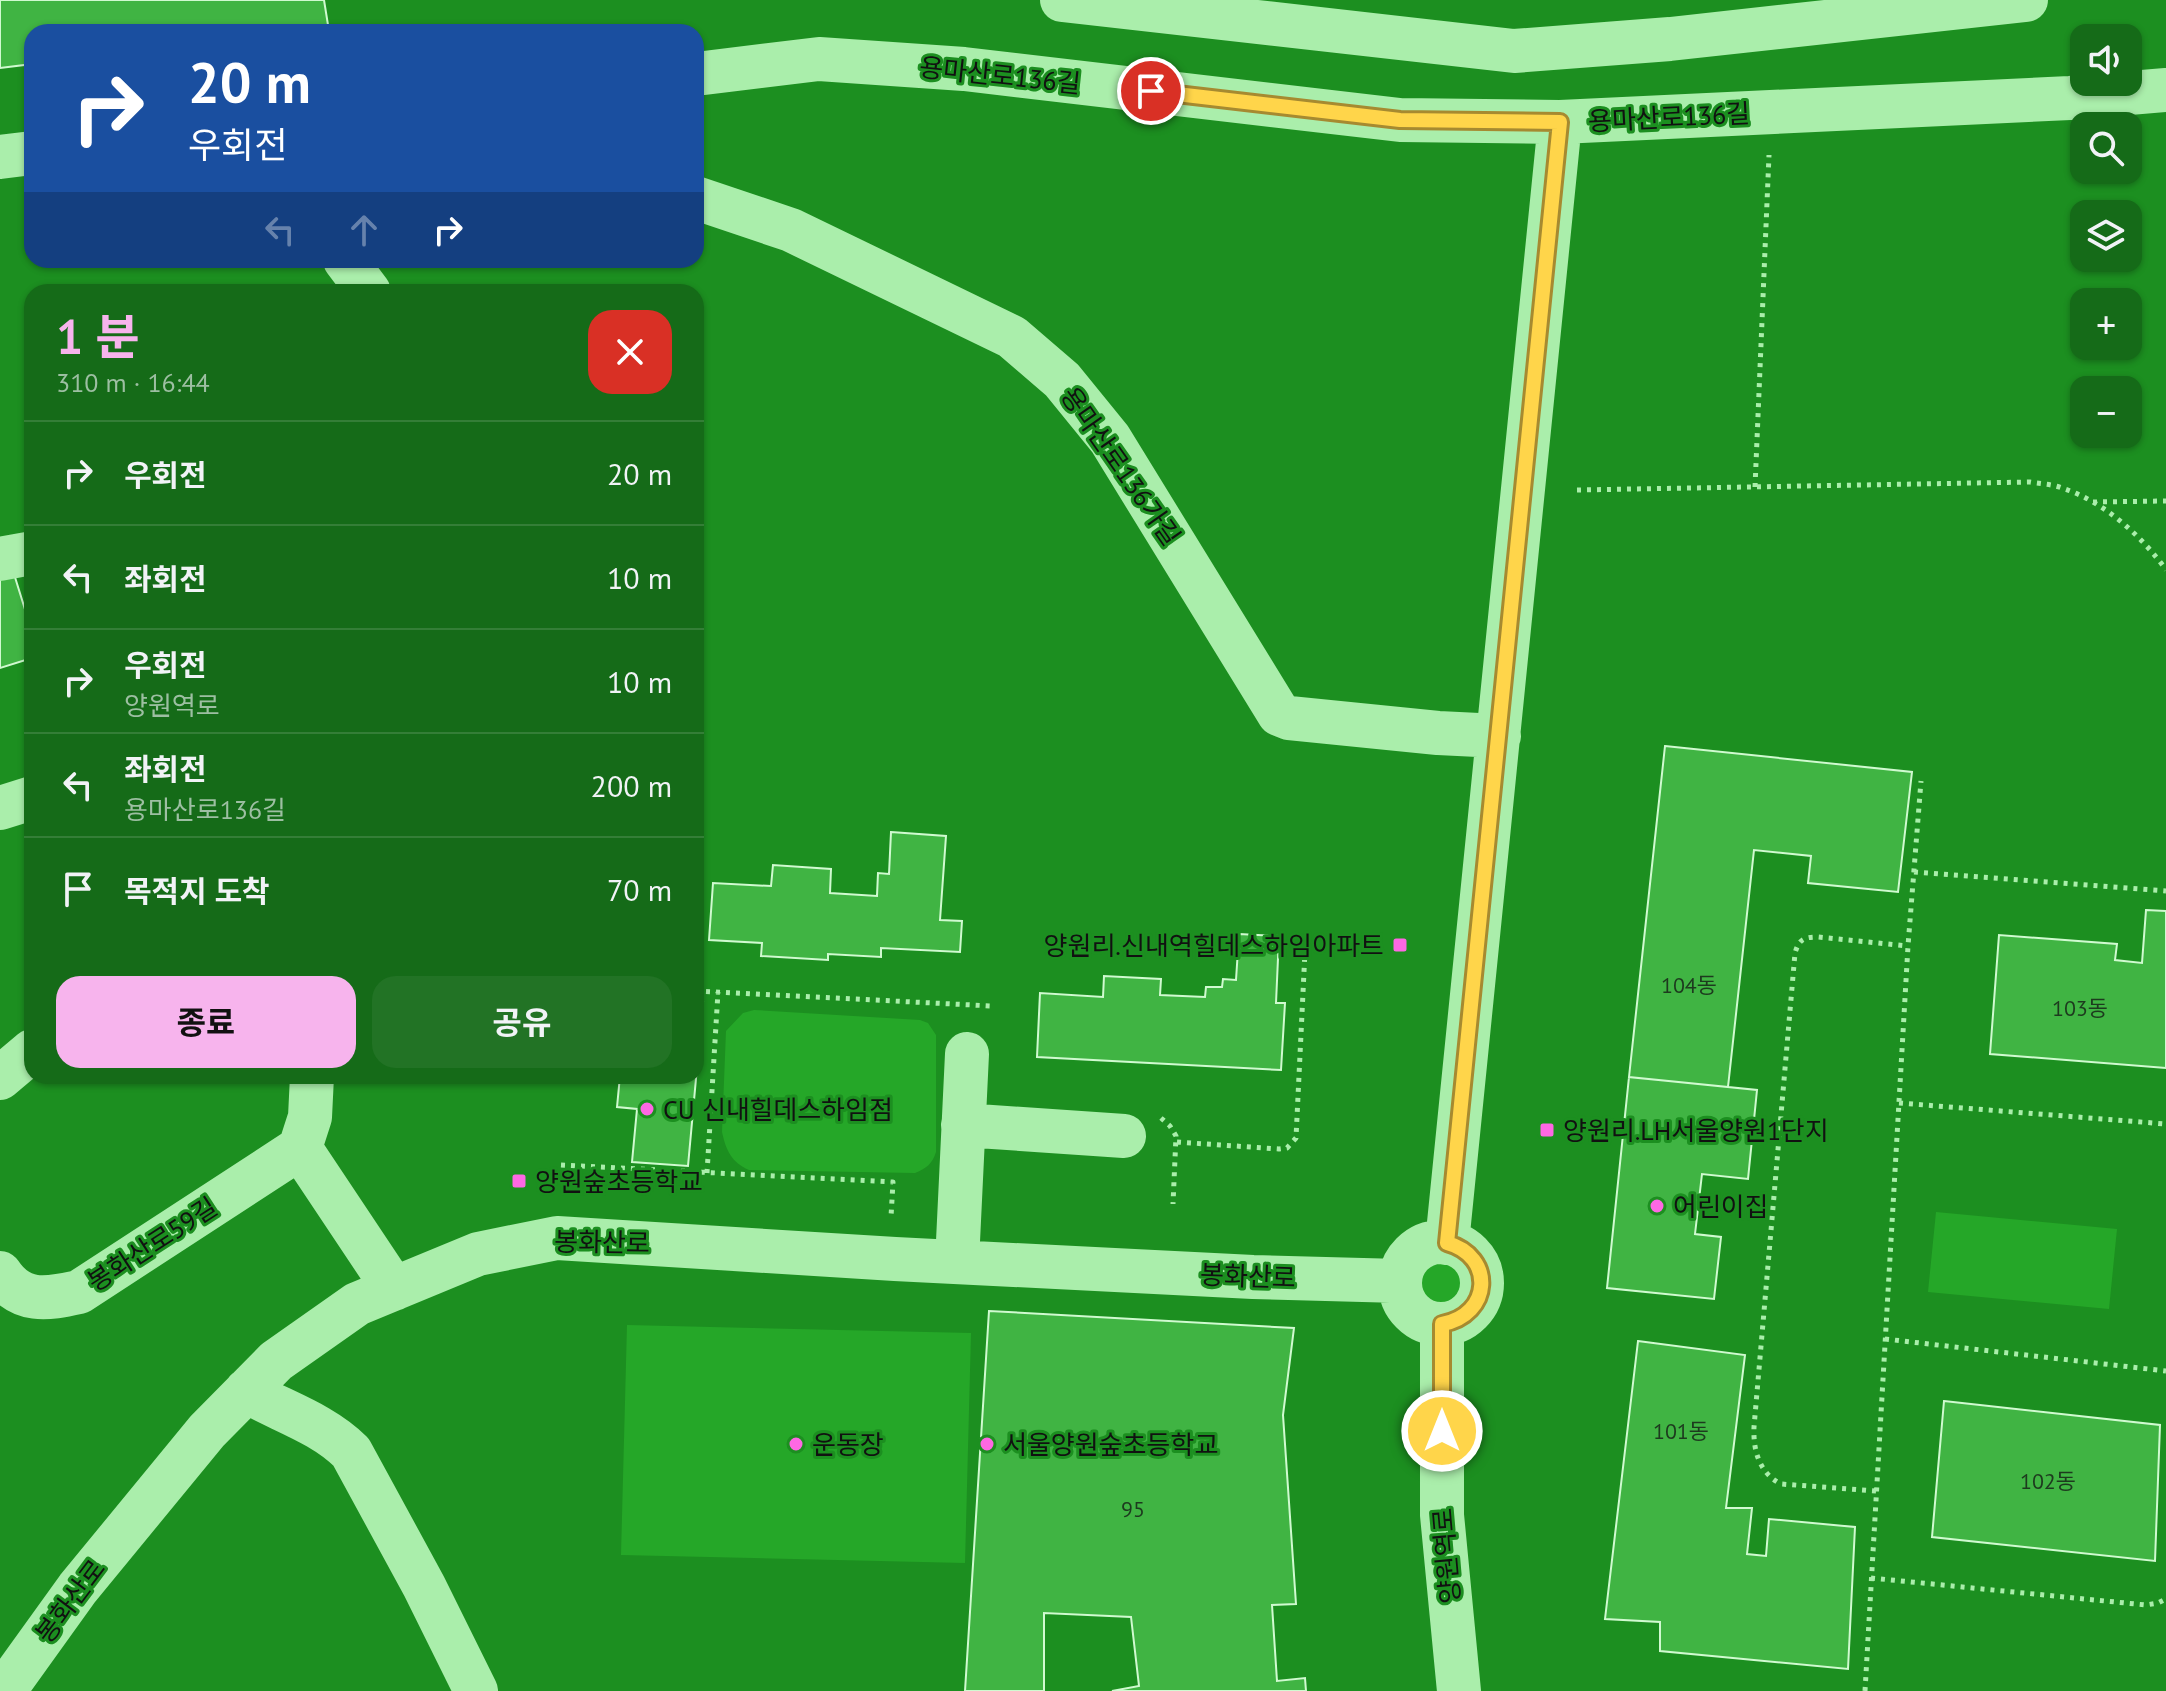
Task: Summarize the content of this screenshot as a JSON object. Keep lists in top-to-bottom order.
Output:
{
  "streets": {
    "street": [
      "용마산로136길",
      "용마산로136가길",
      "봉화산로",
      "봉화산로59길",
      "양원역로"
    ]
  },
  "crossings": [
    ["봉화산로", "양원역로"]
  ],
  "places": {
    "transit": ["양원리.신내역힐데스하임아파트", "양원리.LH서울양원1단지", "양원숲초등학교"],
    "other": [
      "CU 신내힐데스하임점",
      "어린이집",
      "운동장",
      "서울양원숲초등학교"
    ]
  },
  "house_numbers": [
    "104동",
    "103동",
    "101동",
    "102동",
    "95"
  ],
  "page": {
    "map_buttons": ["+", "−"],
    "turn": ["20 m", "우회전"],
    "heading": ["1 분", "310 m · 16:44"],
    "list": [
      {
        "name": "우회전",
        "value": "20 m"
      },
      {
        "name": "좌회전",
        "value": "10 m"
      },
      {
        "name": "우회전",
        "note": "양원역로",
        "value": "10 m"
      },
      {
        "name": "좌회전",
        "note": "용마산로136길",
        "value": "200 m"
      },
      {
        "name": "목적지 도착",
        "value": "70 m"
      }
    ],
    "buttons": ["종료", "공유"]
  }
}
